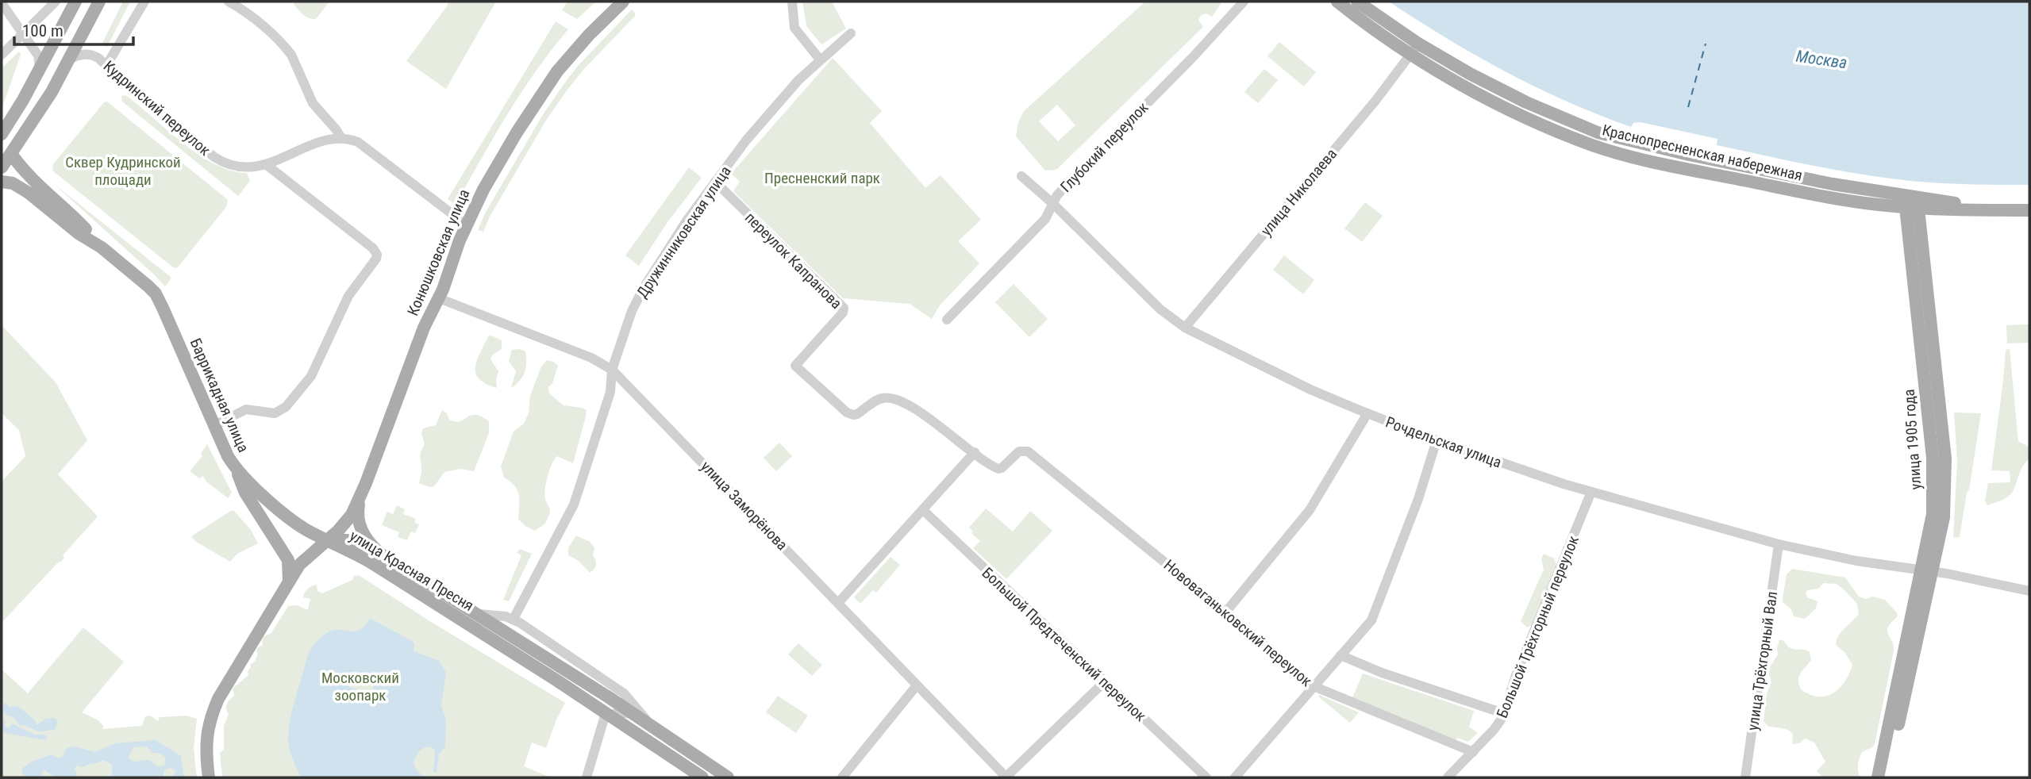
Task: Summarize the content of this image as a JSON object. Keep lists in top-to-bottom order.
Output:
{
  "streets": {
    "main road": [
      "Краснопресненская набережная",
      "Конюшковская улица",
      "Баррикадная улица",
      "улица 1905 года",
      "улица Красная Пресня"
    ],
    "street": [
      "Кудринский переулок",
      "Глубокий переулок",
      "улица Николаева",
      "Дружинниковская улица",
      "переулок Капранова",
      "Рочдельская улица",
      "улица Заморёнова",
      "Нововаганьковский переулок",
      "Большой Трёхгорный переулок",
      "Большой Предтеченский переулок",
      "улица Трёхгорный Вал"
    ]
  },
  "crossings": [
    ["Глубокий переулок", "Рочдельская улица"],
    ["Краснопресненская набережная", "улица Николаева"],
    ["Краснопресненская набережная", "улица 1905 года"],
    ["улица Николаева", "Рочдельская улица"],
    ["Дружинниковская улица", "переулок Капранова"],
    ["Дружинниковская улица", "улица Заморёнова"],
    ["Конюшковская улица", "Баррикадная улица"],
    ["Конюшковская улица", "улица Заморёнова"],
    ["Конюшковская улица", "улица Красная Пресня"],
    ["переулок Капранова", "Нововаганьковский переулок"],
    ["Баррикадная улица", "улица Красная Пресня"],
    ["улица 1905 года", "Рочдельская улица"],
    ["Рочдельская улица", "Большой Трёхгорный переулок"],
    ["Рочдельская улица", "улица Трёхгорный Вал"],
    ["Нововаганьковский переулок", "Большой Трёхгорный переулок"]
  ],
  "water": ["Москва"],
  "parks": ["Сквер Кудринской площади", "Пресненский парк", "Московский зоопарк"],
  "scale_bar": "100 m"
}
